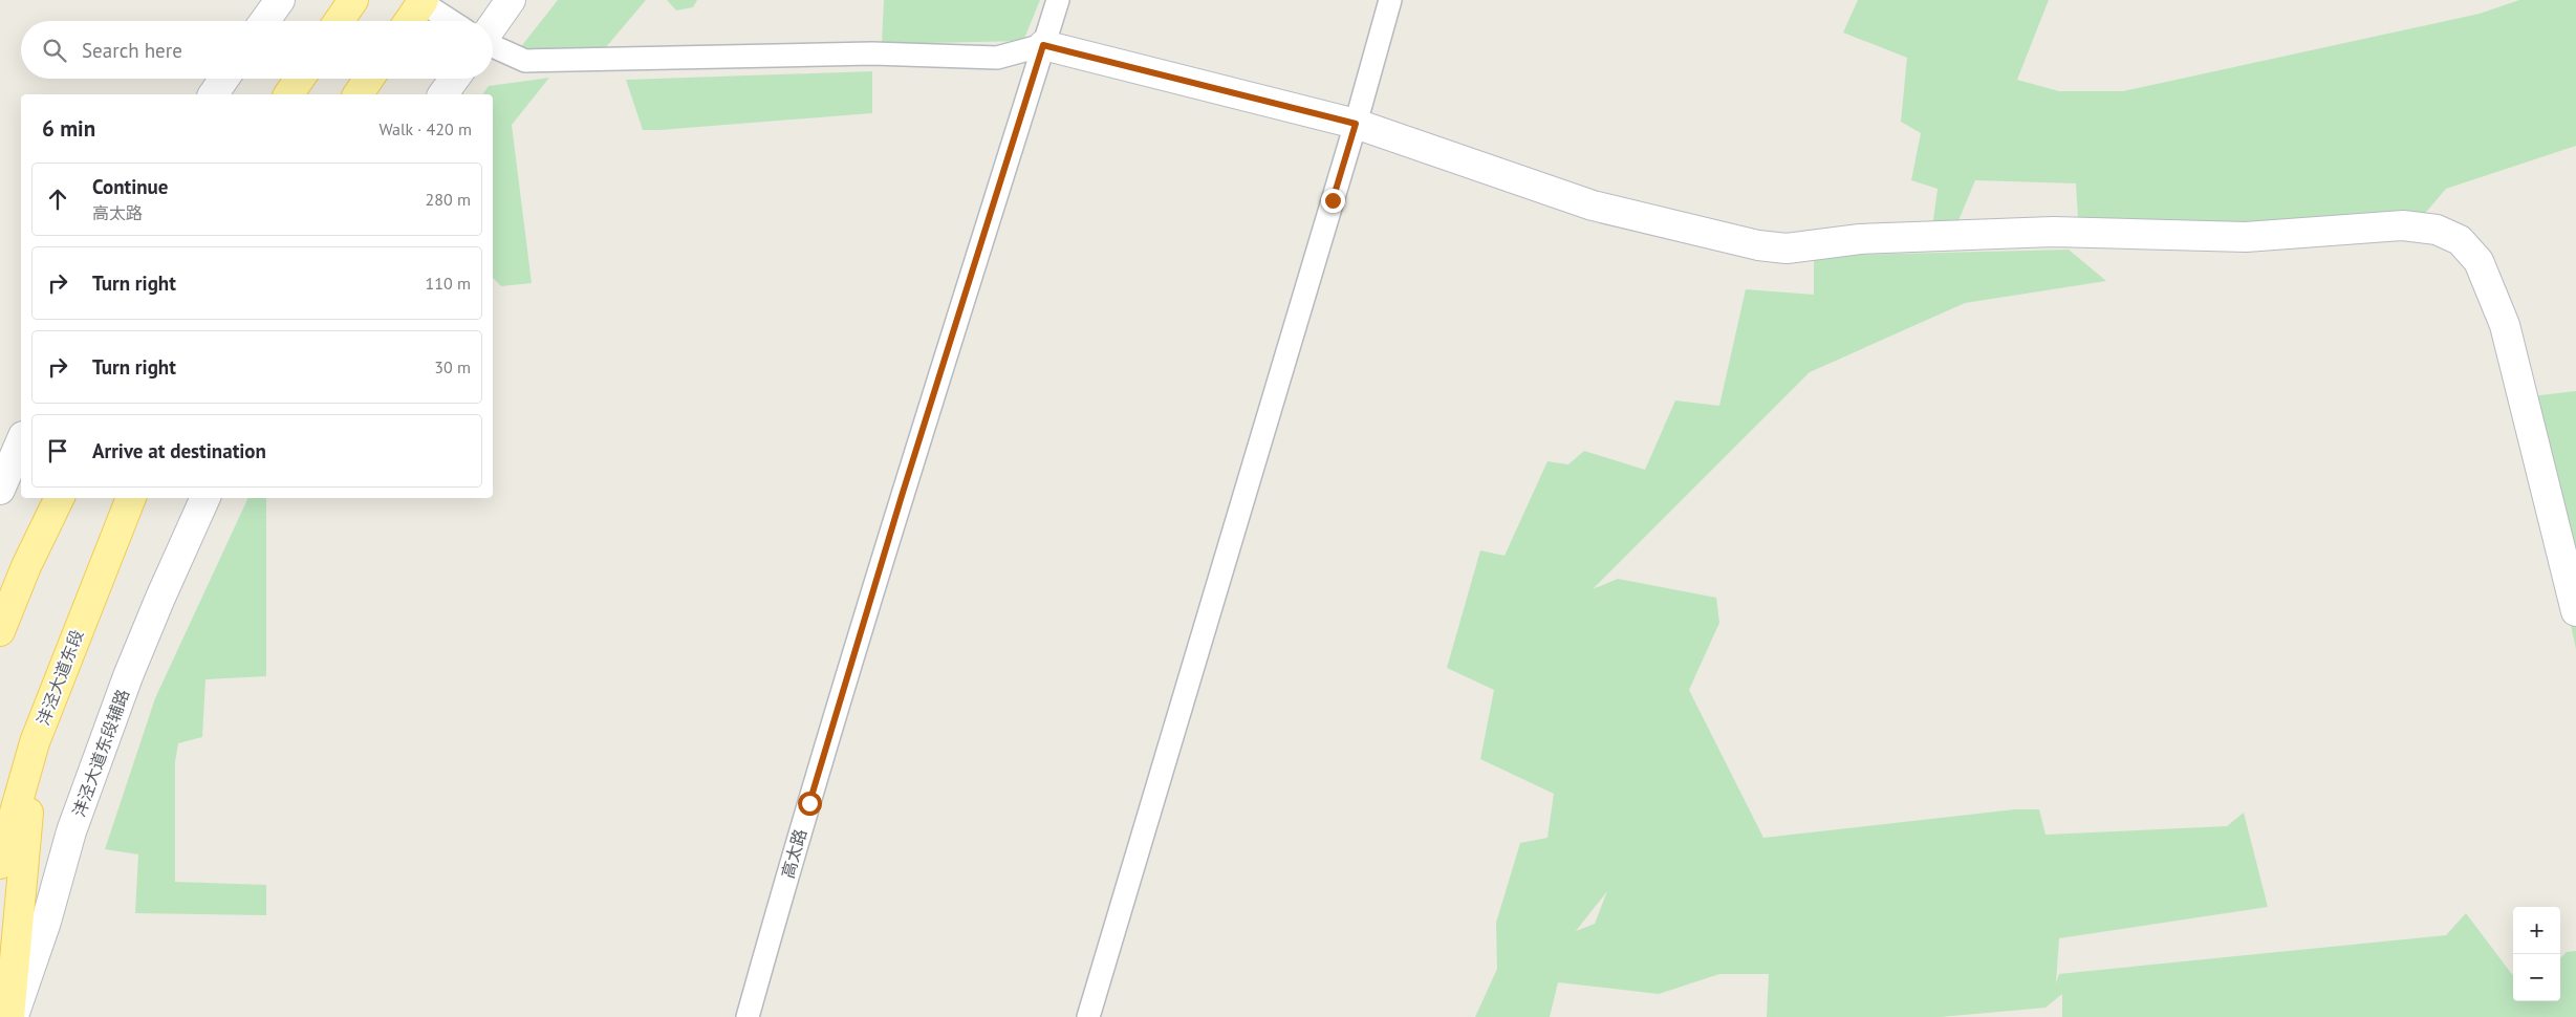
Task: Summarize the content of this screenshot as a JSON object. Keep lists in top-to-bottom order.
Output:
{
  "streets": {
    "main road": ["沣泾大道东段"],
    "street": ["沣泾大道东段辅路", "高太路"]
  },
  "page": {
    "search": "Search here",
    "heading": ["6 min", "Walk · 420 m"],
    "list": [
      ["Continue", "高太路", "280 m"],
      ["Turn right", "110 m"],
      ["Turn right", "30 m"],
      "Arrive at destination"
    ],
    "map_buttons": ["+", "−"]
  }
}
